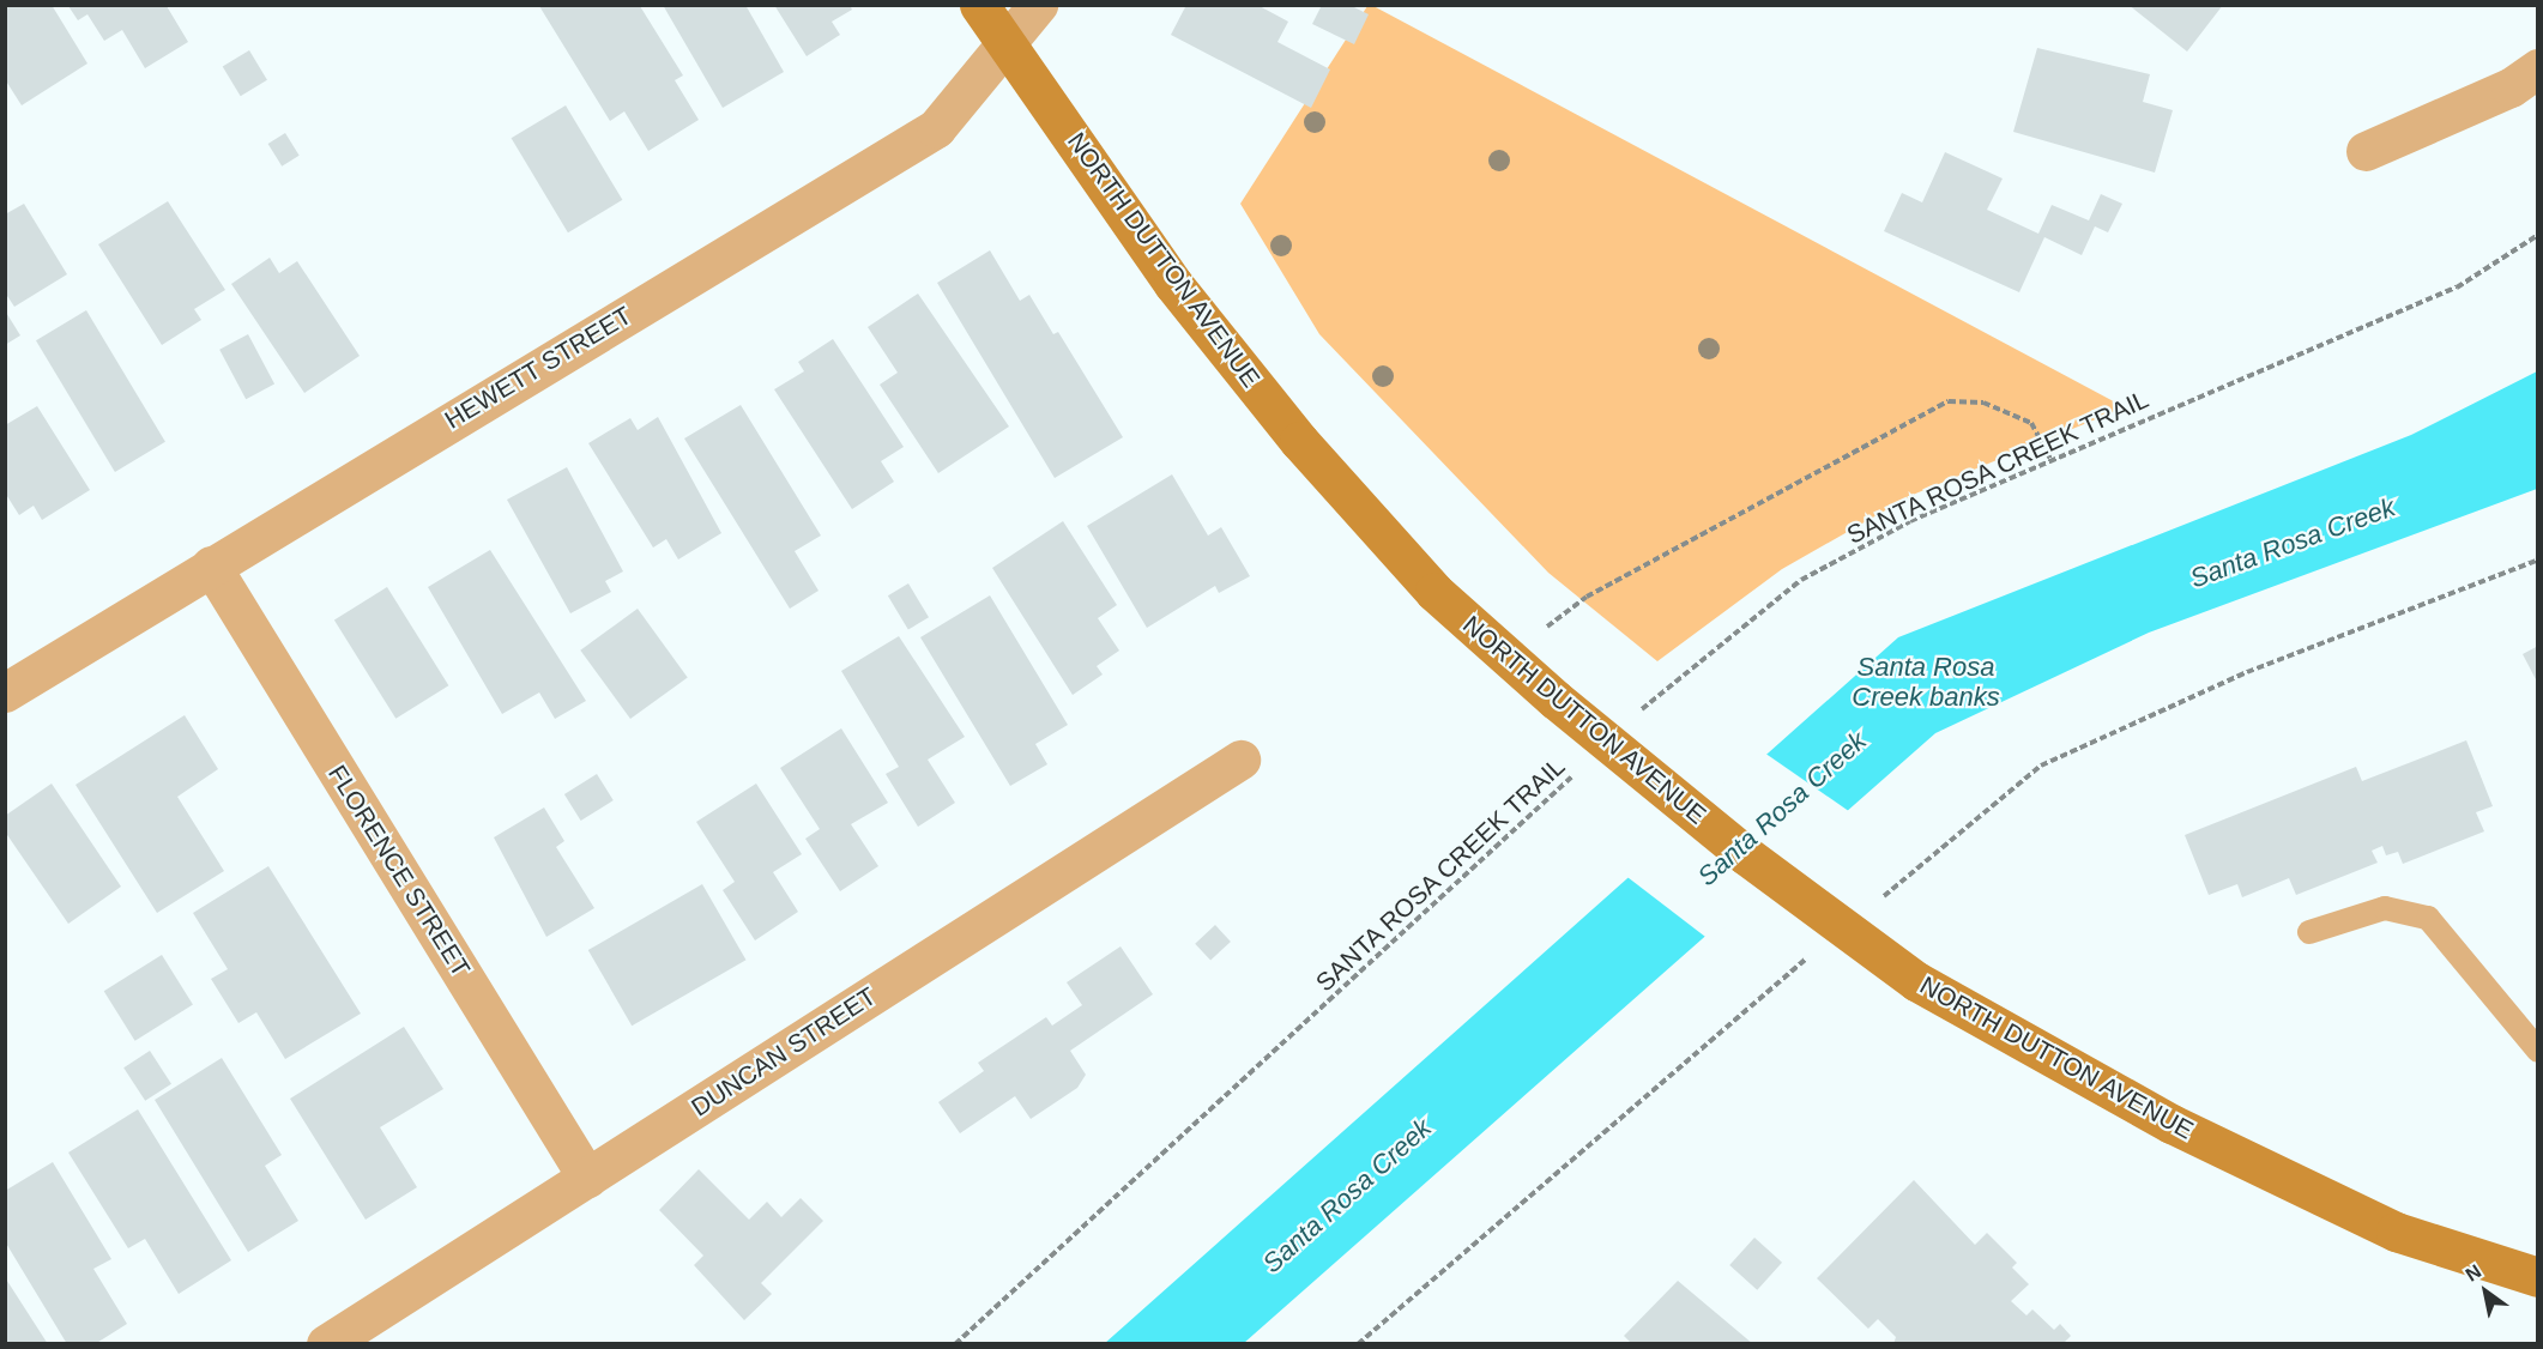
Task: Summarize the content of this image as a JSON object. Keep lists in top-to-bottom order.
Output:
{
  "streets": {
    "main road": ["NORTH DUTTON AVENUE"],
    "street": ["HEWETT STREET", "FLORENCE STREET", "DUNCAN STREET"],
    "path": ["SANTA ROSA CREEK TRAIL"]
  },
  "crossings": [
    ["NORTH DUTTON AVENUE", "HEWETT STREET"],
    ["HEWETT STREET", "FLORENCE STREET"],
    ["FLORENCE STREET", "DUNCAN STREET"]
  ],
  "water": ["Santa Rosa Creek", "Santa Rosa Creek banks"],
  "north": "top left"
}
